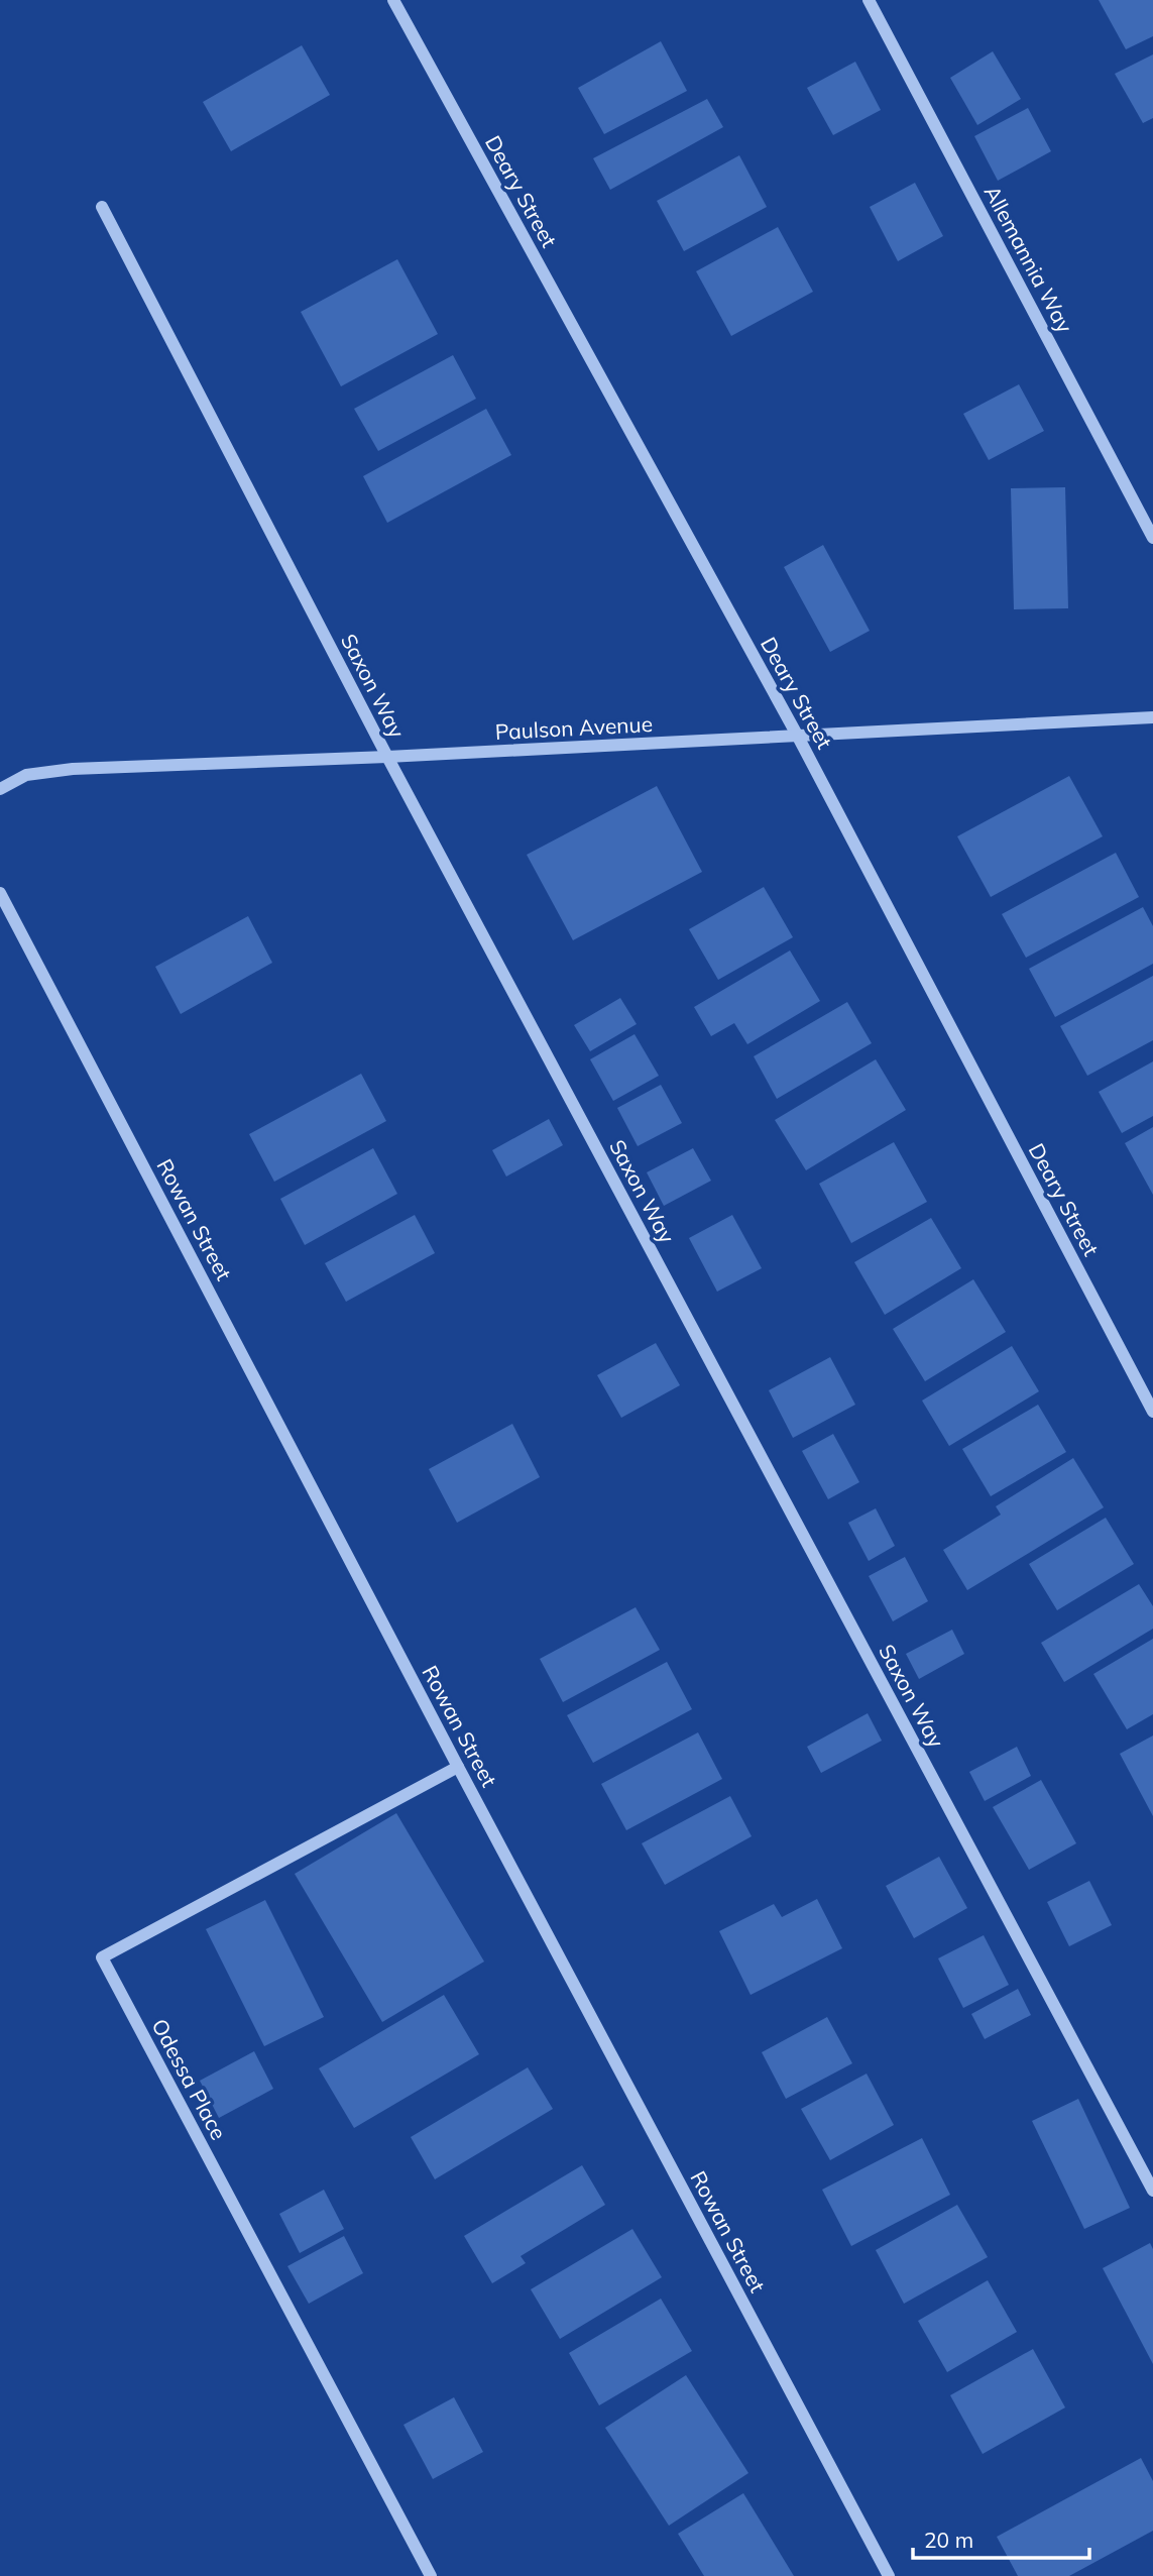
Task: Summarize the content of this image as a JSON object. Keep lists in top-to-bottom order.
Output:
{
  "streets": {
    "street": [
      "Deary Street",
      "Allemannia Way",
      "Saxon Way",
      "Paulson Avenue",
      "Rowan Street",
      "Odessa Place"
    ]
  },
  "crossings": [
    ["Deary Street", "Paulson Avenue"],
    ["Saxon Way", "Paulson Avenue"],
    ["Rowan Street", "Odessa Place"]
  ],
  "scale_bar": "20 m"
}
